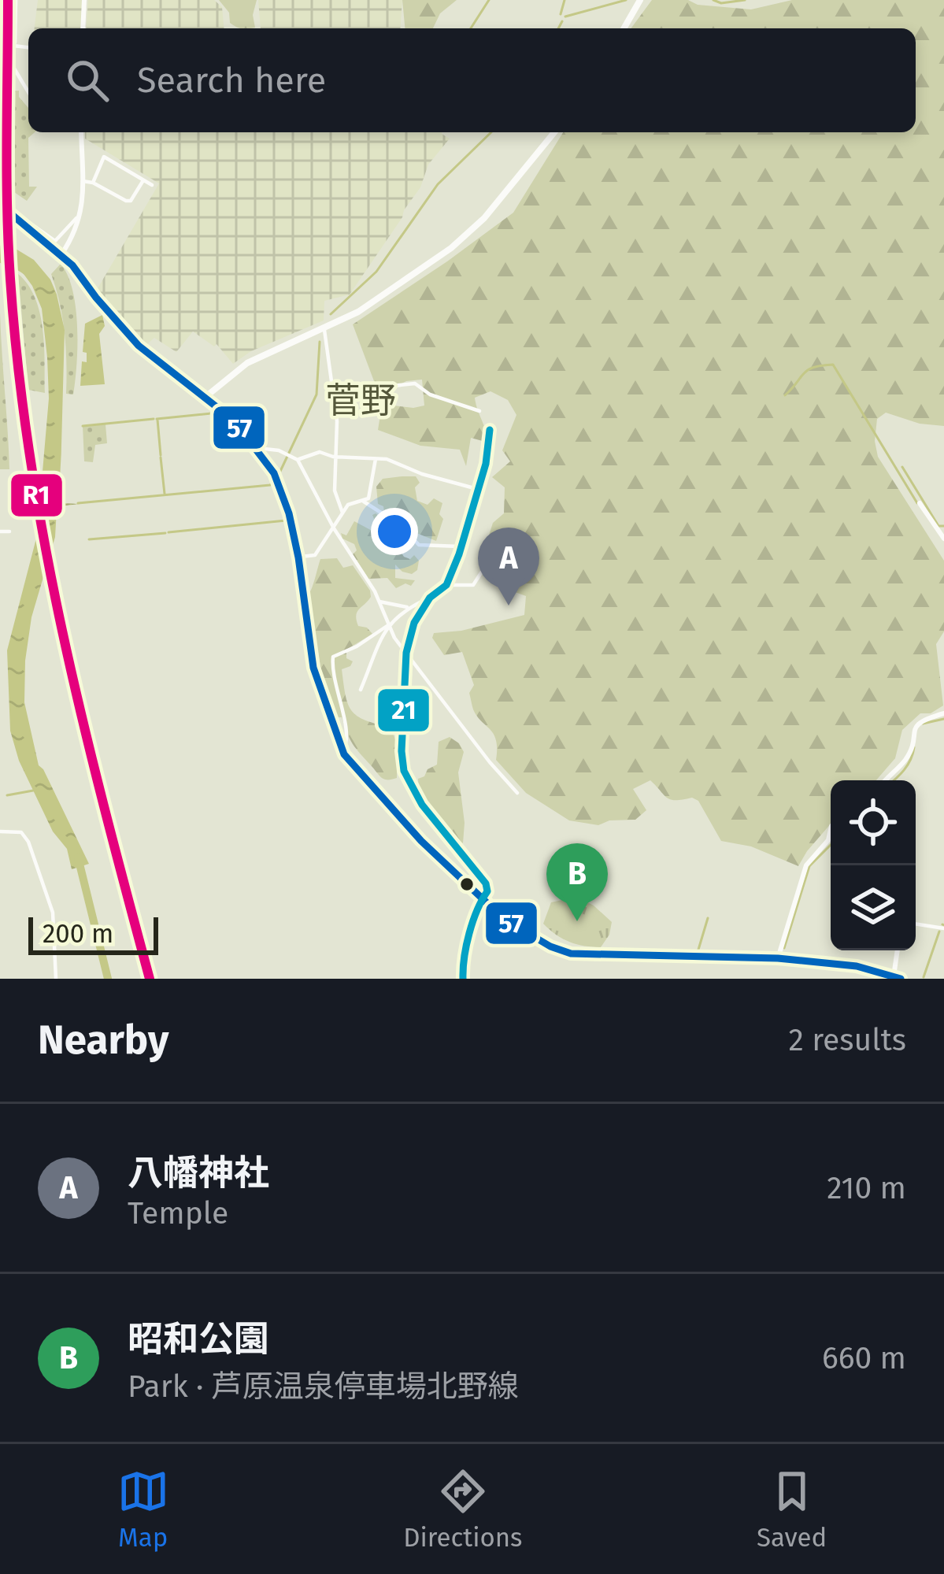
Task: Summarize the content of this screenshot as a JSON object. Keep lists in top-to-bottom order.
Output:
{
  "districts": ["菅野"],
  "lines": ["transit line R1", "transit line 57", "transit line 21"],
  "scale_bar": "200 m",
  "page": {
    "search": "Search here",
    "pins": ["A", "B"],
    "scale": "200 m",
    "heading": ["Nearby", "2 results"],
    "list": [
      {
        "mark": "A",
        "name": "八幡神社",
        "note": "Temple",
        "value": "210 m"
      },
      {
        "mark": "B",
        "name": "昭和公園",
        "note": "Park · 芦原温泉停車場北野線",
        "value": "660 m"
      }
    ],
    "nav": ["Map", "Directions", "Saved"]
  }
}
